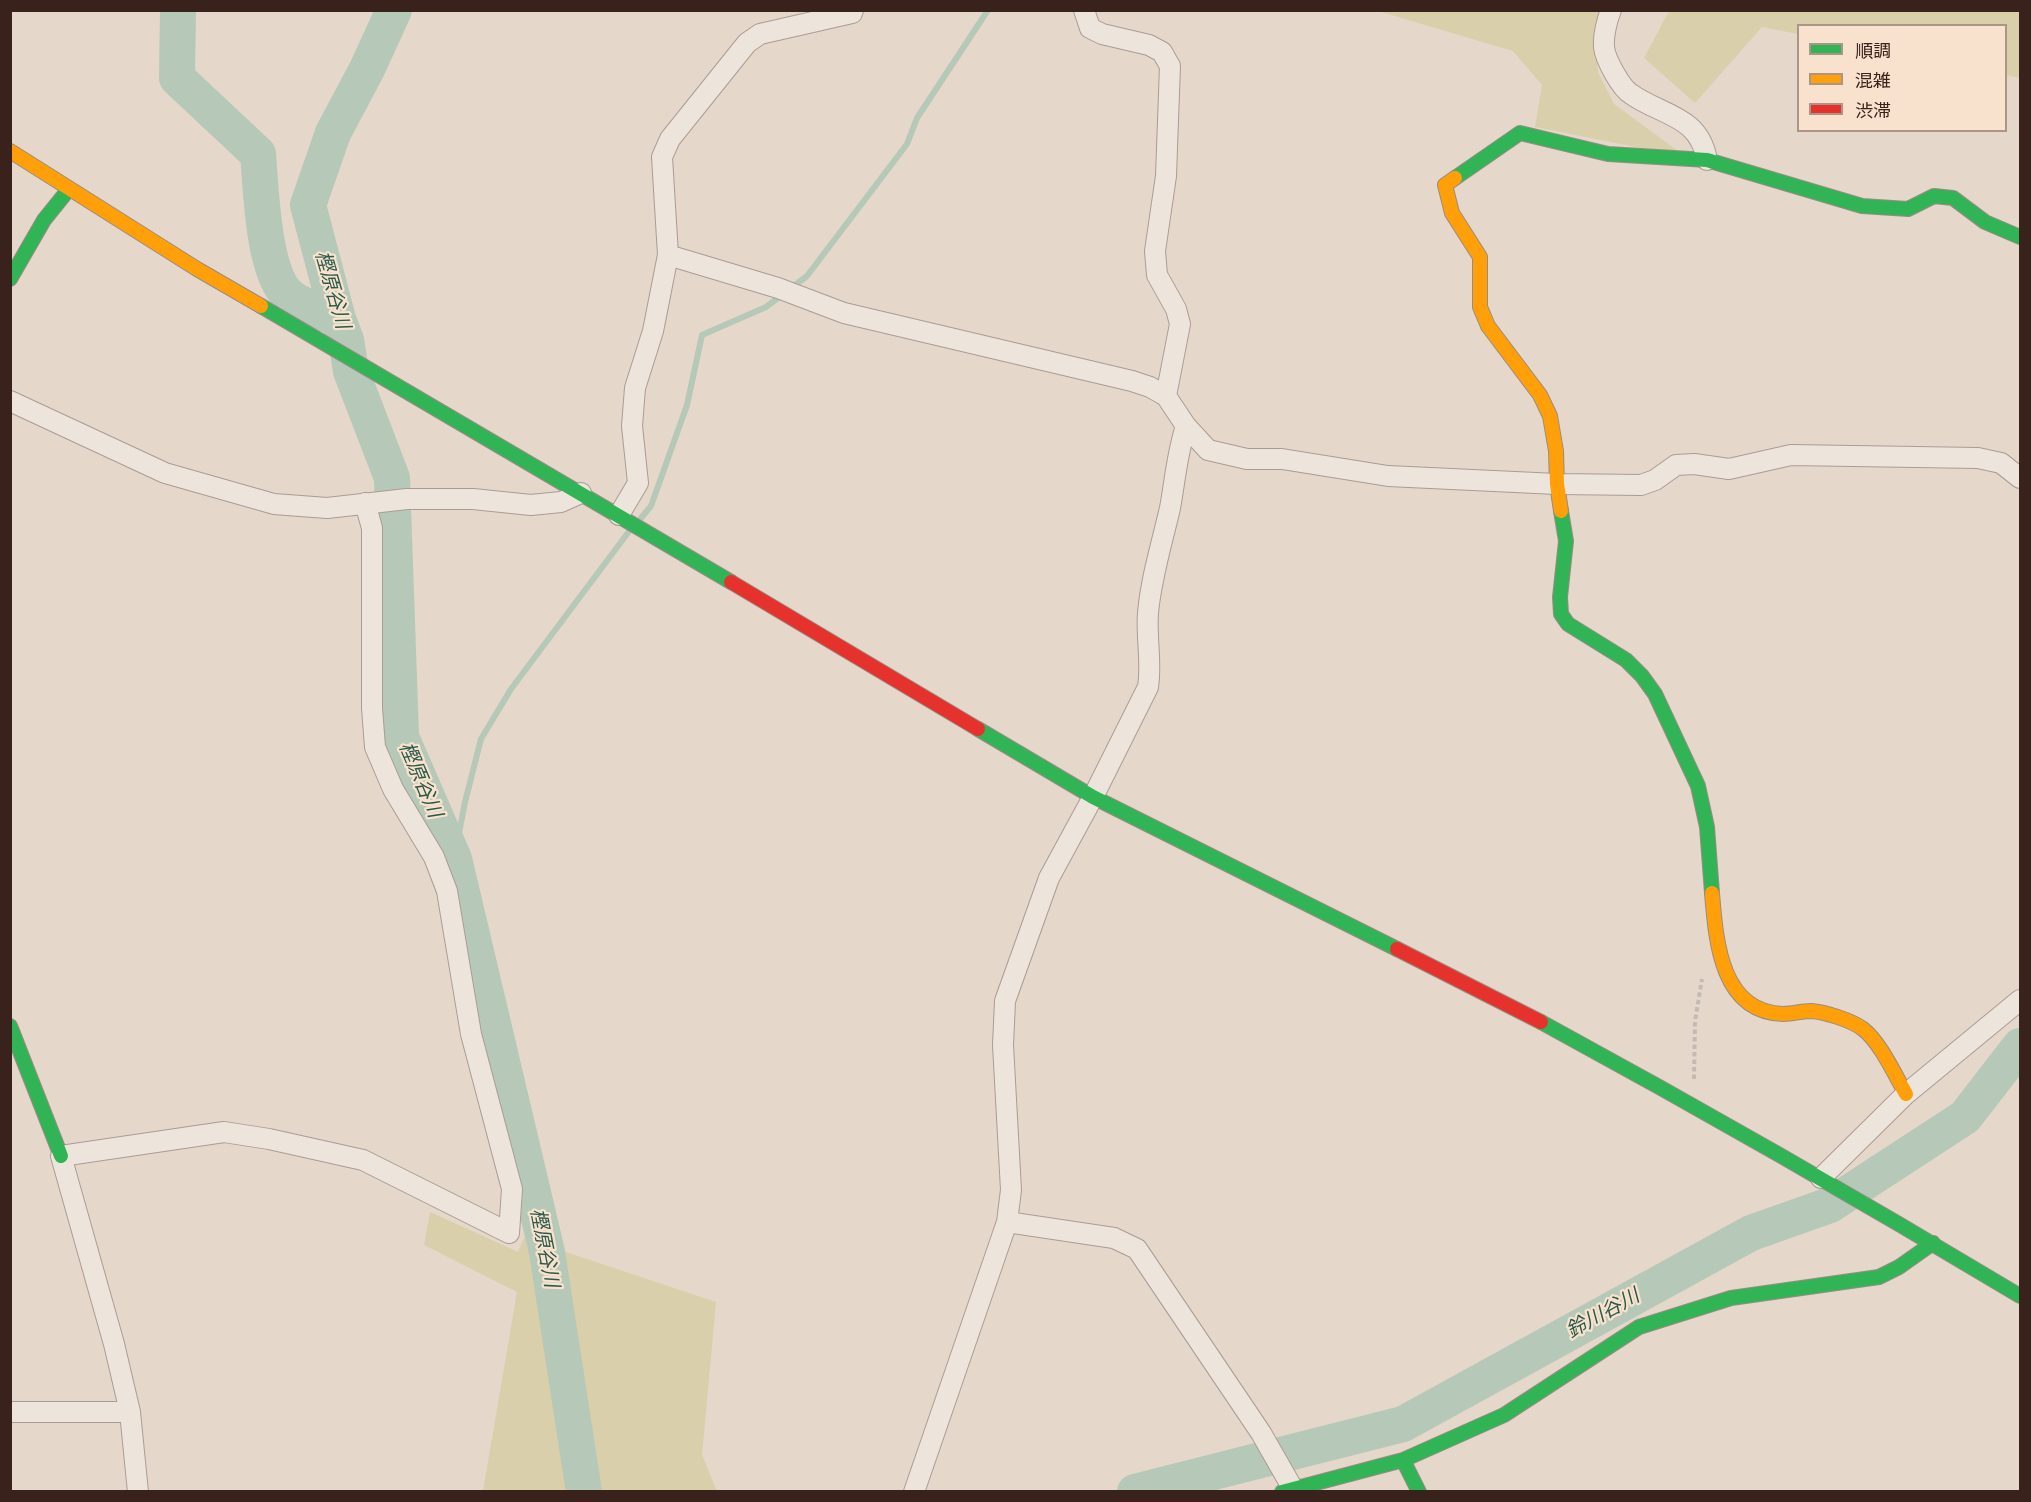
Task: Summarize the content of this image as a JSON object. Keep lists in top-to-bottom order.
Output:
{
  "water": ["樫原谷川", "鈴川谷川"],
  "legend": ["順調", "混雑", "渋滞"]
}
